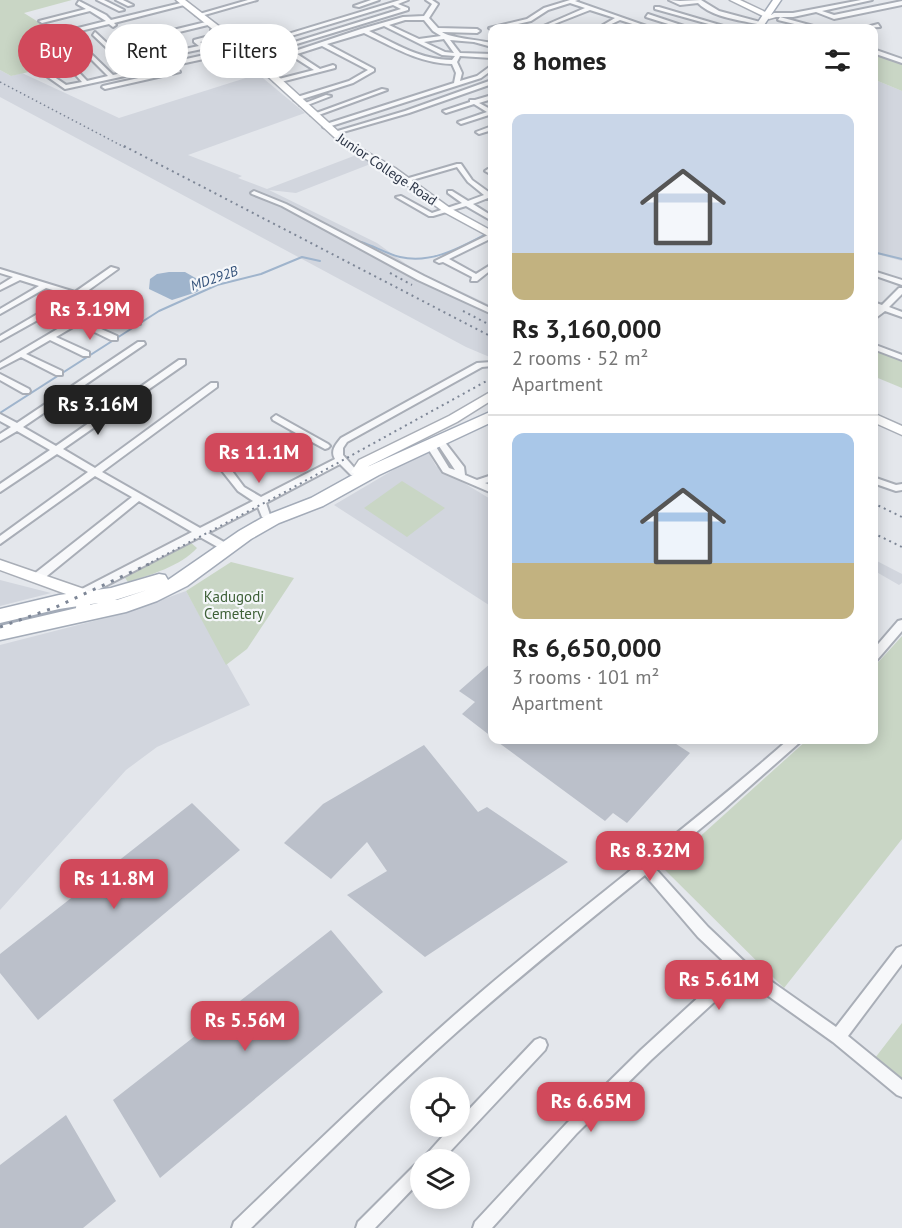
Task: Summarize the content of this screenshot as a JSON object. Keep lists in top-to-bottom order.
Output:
{
  "streets": {
    "street": ["Junior College Road"]
  },
  "water": ["MD292B"],
  "parks": ["Kadugodi Cemetery"],
  "page": {
    "chip": ["Buy", "Rent", "Filters"],
    "heading": "8 homes",
    "list": [
      {
        "name": "Rs 3,160,000",
        "note": "2 rooms · 52 m² · Apartment"
      },
      {
        "name": "Rs 6,650,000",
        "note": "3 rooms · 101 m² · Apartment"
      }
    ],
    "price": [
      "Rs 3.19M",
      "Rs 3.16M",
      "Rs 11.1M",
      "Rs 8.32M",
      "Rs 11.8M",
      "Rs 5.61M",
      "Rs 5.56M",
      "Rs 6.65M"
    ]
  }
}
